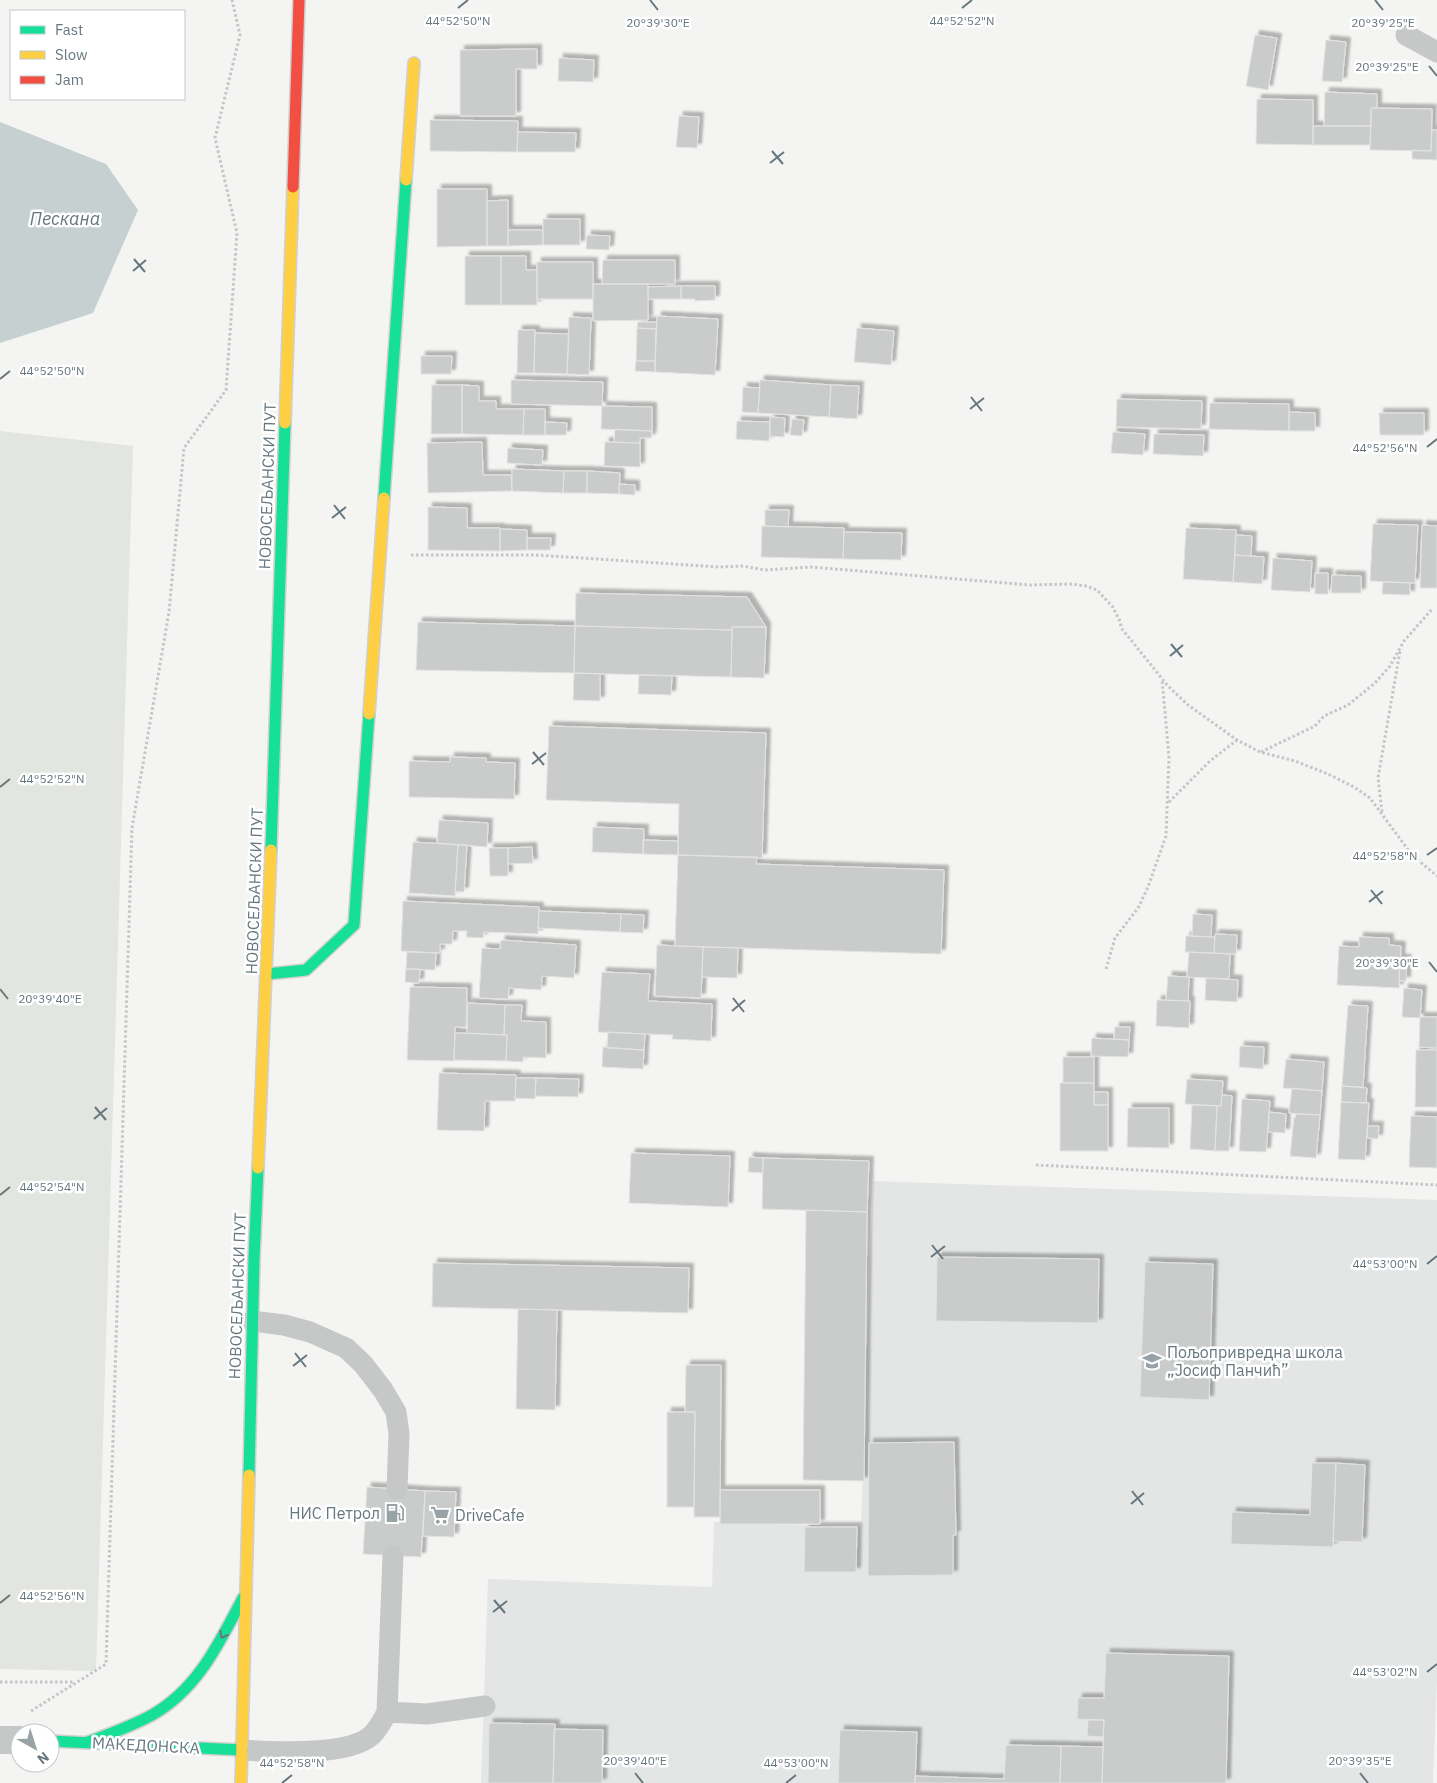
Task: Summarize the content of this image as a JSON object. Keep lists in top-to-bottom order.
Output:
{
  "streets": {
    "main road": ["НОВОСЕЉАНСКИ ПУТ", "МАКЕДОНСКА"]
  },
  "crossings": [
    ["НОВОСЕЉАНСКИ ПУТ", "МАКЕДОНСКА"]
  ],
  "water": ["Пескана"],
  "places": {
    "school or university": ["Пољопривредна школа „Јосиф Панчић”"],
    "fuel station": ["НИС Петрол"],
    "supermarket": ["DriveCafe"]
  },
  "legend": ["Fast", "Slow", "Jam"],
  "north": "bottom right",
  "coordinates": [
    "44°52'50\"N",
    "44°52'52\"N",
    "20°39'30\"E",
    "20°39'25\"E",
    "44°52'56\"N",
    "44°52'58\"N",
    "20°39'40\"E",
    "44°52'54\"N",
    "44°53'00\"N",
    "44°53'02\"N",
    "20°39'35\"E"
  ]
}
